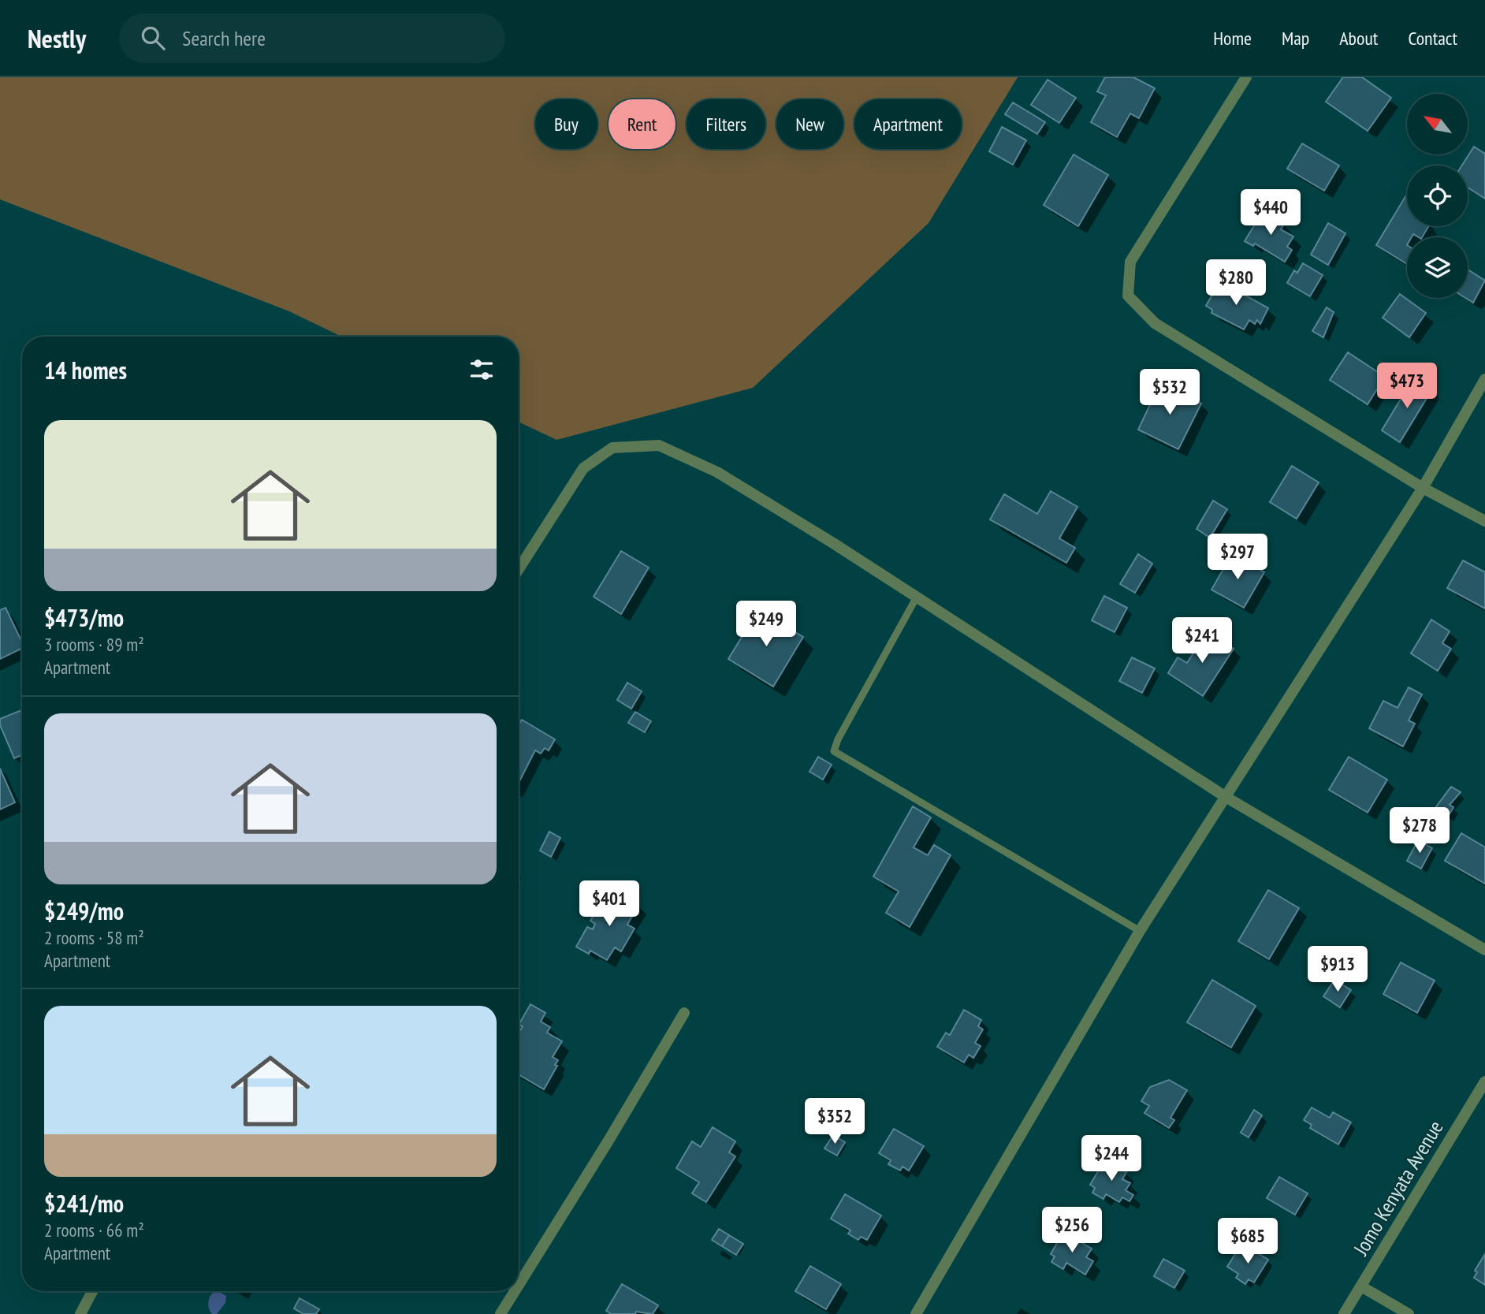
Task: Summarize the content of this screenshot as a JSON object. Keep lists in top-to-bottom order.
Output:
{
  "streets": {
    "street": ["Jomo Kenyata Avenue"]
  },
  "north": "top left",
  "page": {
    "header": "Nestly",
    "search": "Search here",
    "nav": [
      "Home",
      "Map",
      "About",
      "Contact"
    ],
    "chip": [
      "Buy",
      "Rent",
      "Filters",
      "New",
      "Apartment"
    ],
    "price": [
      "$440",
      "$280",
      "$473",
      "$532",
      "$297",
      "$249",
      "$241",
      "$278",
      "$401",
      "$913",
      "$352",
      "$244",
      "$256",
      "$685"
    ],
    "heading": "14 homes",
    "list": [
      {
        "name": "$473/mo",
        "note": "3 rooms · 89 m² · Apartment"
      },
      {
        "name": "$249/mo",
        "note": "2 rooms · 58 m² · Apartment"
      },
      {
        "name": "$241/mo",
        "note": "2 rooms · 66 m² · Apartment"
      }
    ]
  }
}
